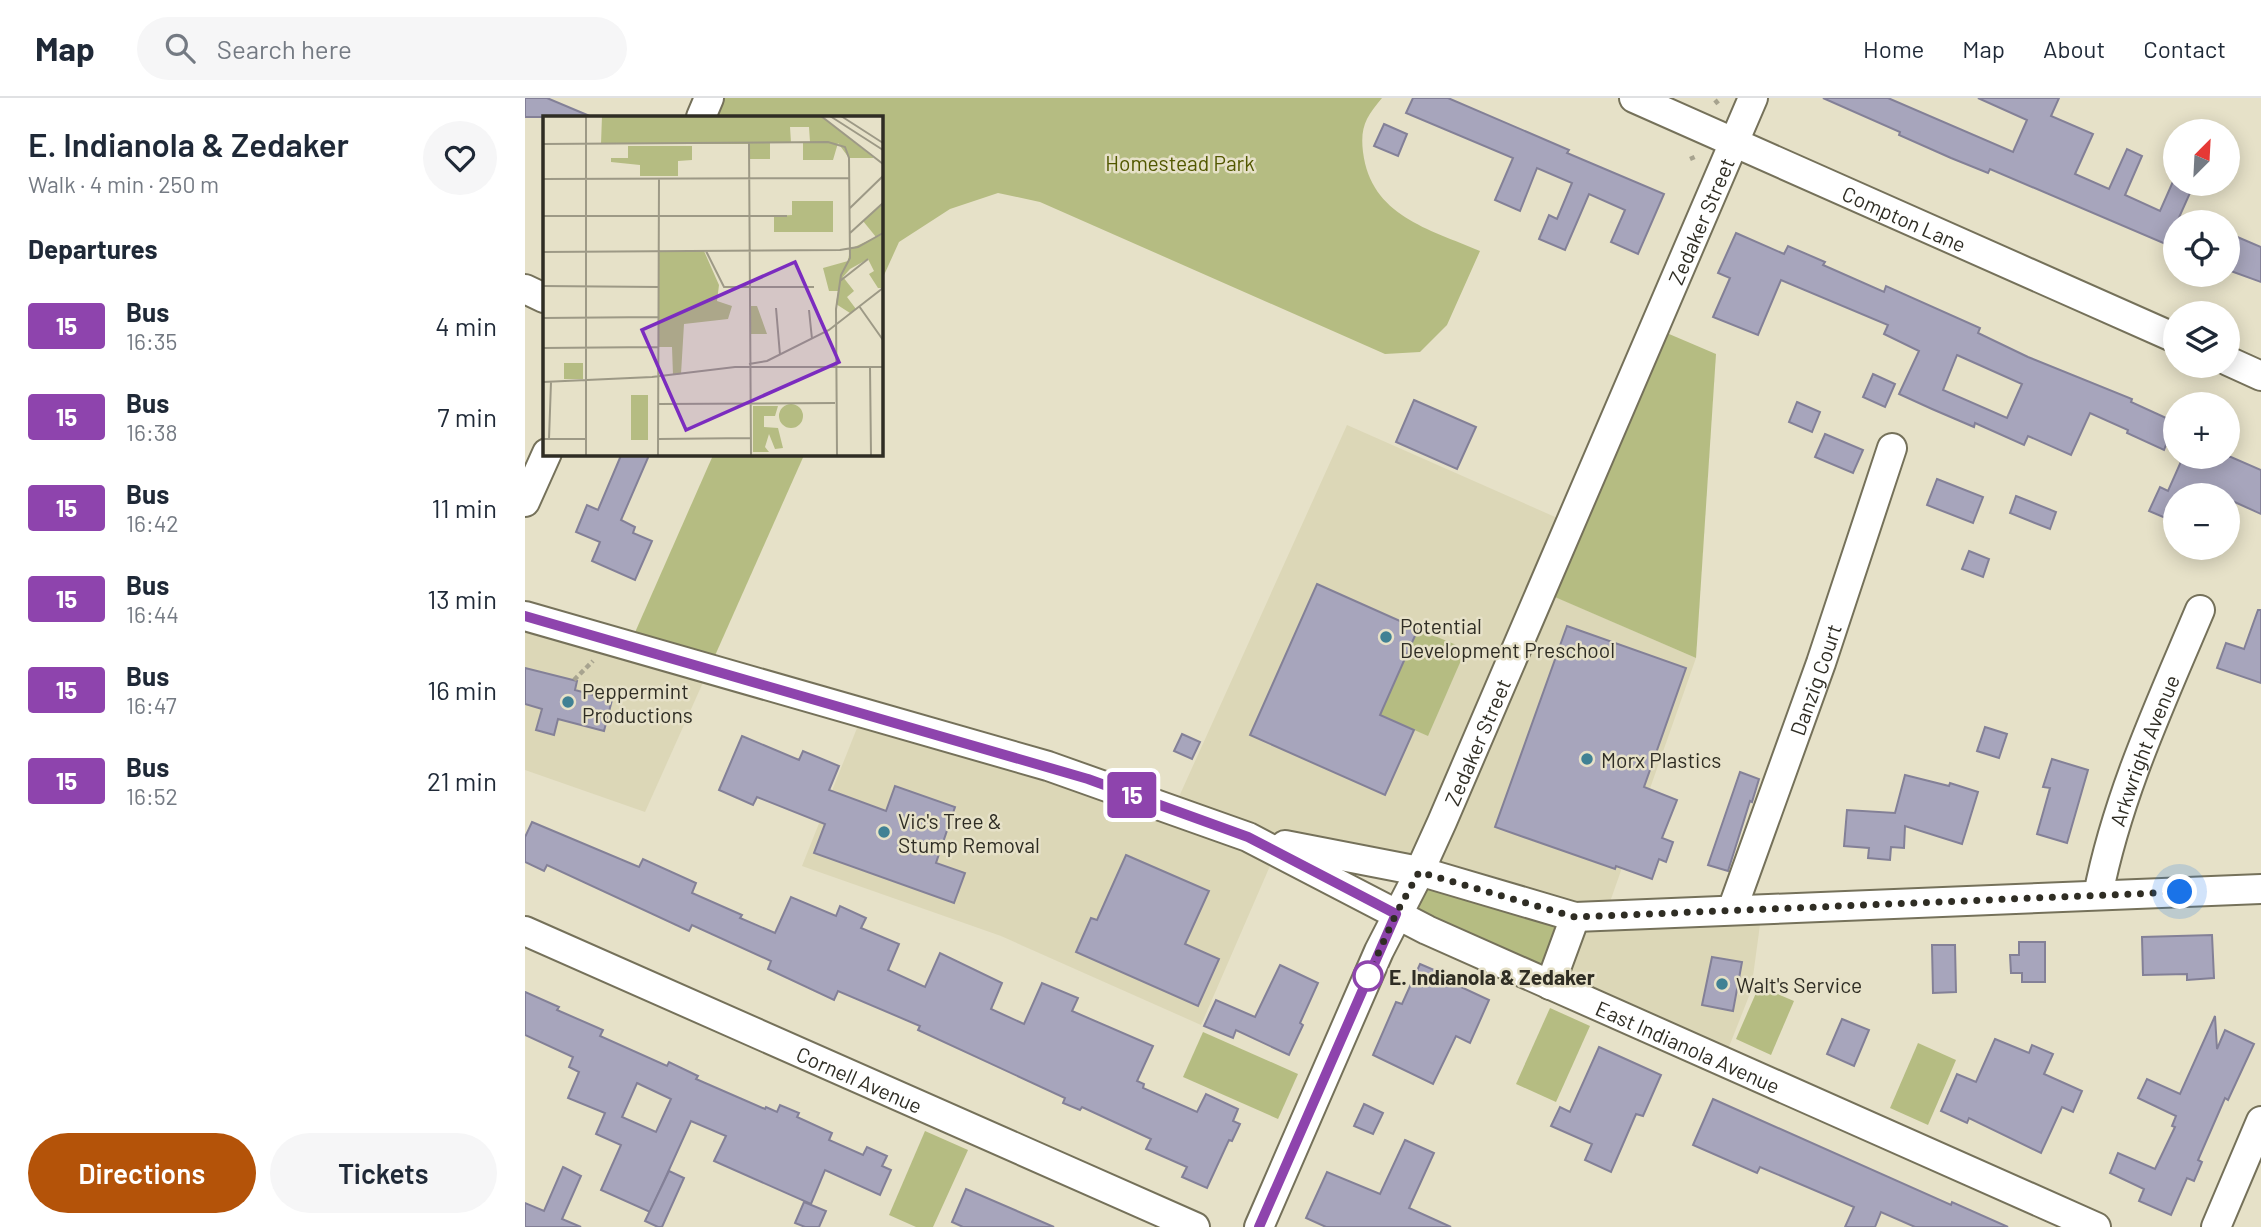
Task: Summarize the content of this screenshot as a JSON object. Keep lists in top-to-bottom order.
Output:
{
  "streets": {
    "street": [
      "Compton Lane",
      "Zedaker Street",
      "Danzig Court",
      "Arkwright Avenue",
      "East Indianola Avenue",
      "Cornell Avenue"
    ]
  },
  "crossings": [
    ["Compton Lane", "Zedaker Street"],
    ["Zedaker Street", "East Indianola Avenue"]
  ],
  "parks": ["Homestead Park"],
  "places": [
    "Potential Development Preschool",
    "Peppermint Productions",
    "Morx Plastics",
    "Vic's Tree & Stump Removal",
    "E. Indianola & Zedaker",
    "Walt's Service"
  ],
  "lines": ["bus line 15"],
  "north": "top right",
  "page": {
    "header": "Map",
    "search": "Search here",
    "nav": [
      "Home",
      "Map",
      "About",
      "Contact"
    ],
    "heading": [
      ["E. Indianola & Zedaker", "Walk · 4 min · 250 m"],
      "Departures"
    ],
    "on_map": "15",
    "map_buttons": ["+", "−"],
    "list": [
      {
        "mark": "15",
        "name": "Bus",
        "note": "16:35",
        "value": "4 min"
      },
      {
        "mark": "15",
        "name": "Bus",
        "note": "16:38",
        "value": "7 min"
      },
      {
        "mark": "15",
        "name": "Bus",
        "note": "16:42",
        "value": "11 min"
      },
      {
        "mark": "15",
        "name": "Bus",
        "note": "16:44",
        "value": "13 min"
      },
      {
        "mark": "15",
        "name": "Bus",
        "note": "16:47",
        "value": "16 min"
      },
      {
        "mark": "15",
        "name": "Bus",
        "note": "16:52",
        "value": "21 min"
      }
    ],
    "buttons": ["Directions", "Tickets"]
  }
}
